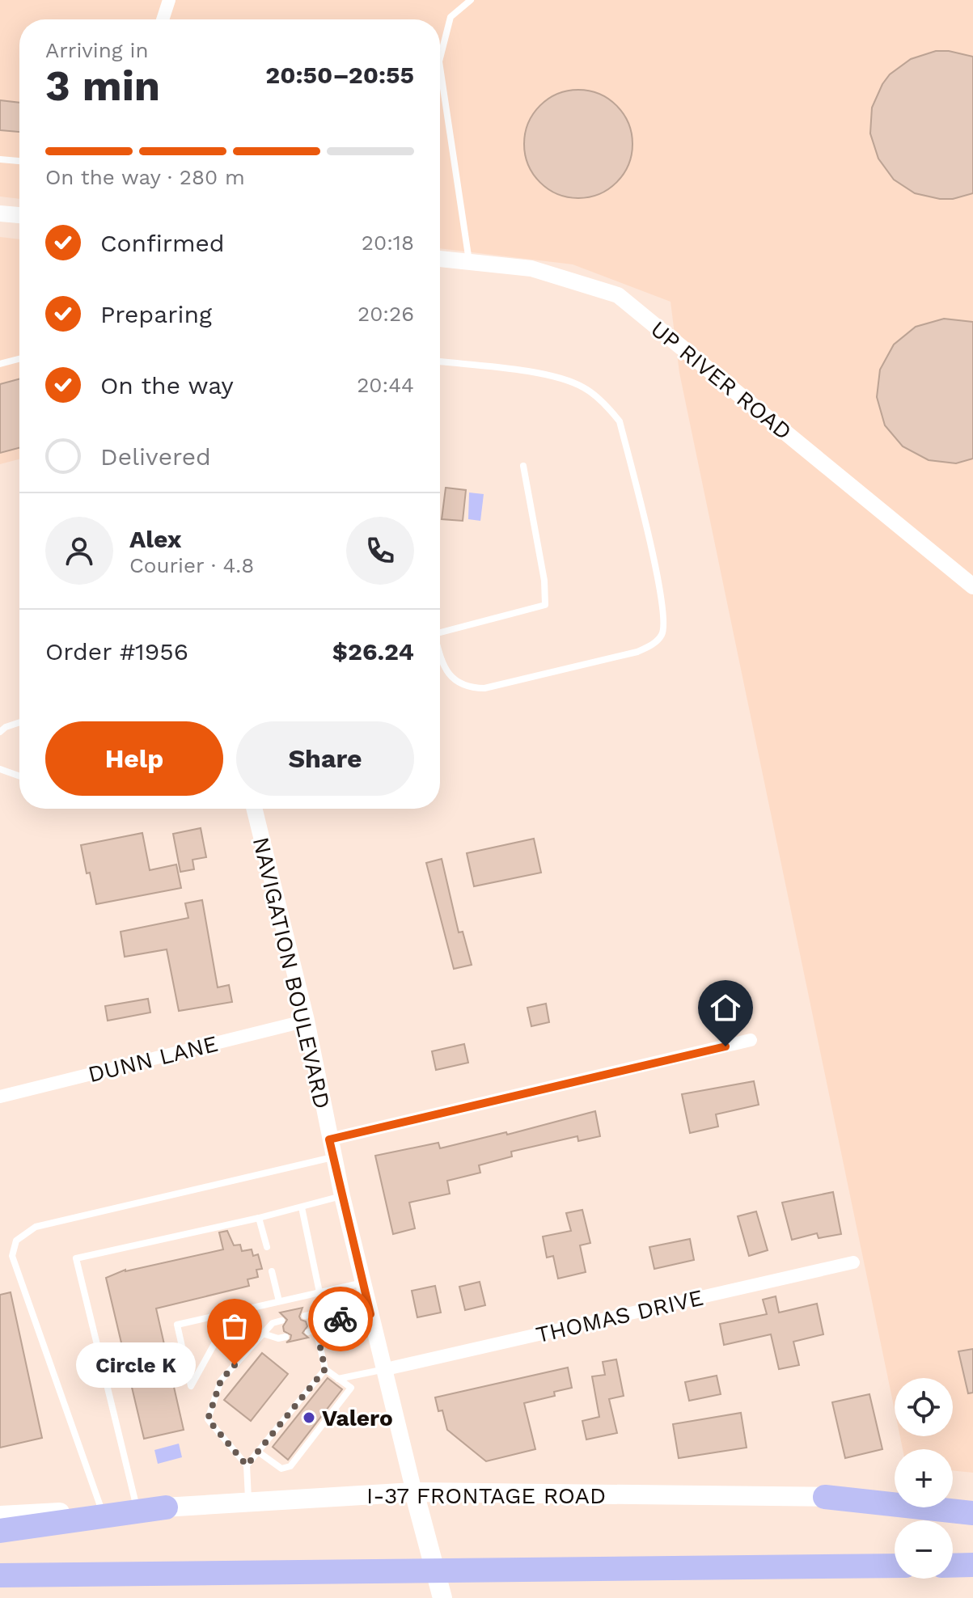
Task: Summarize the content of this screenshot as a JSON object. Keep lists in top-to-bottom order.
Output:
{
  "streets": {
    "main road": ["NAVIGATION BOULEVARD", "I-37 FRONTAGE ROAD"],
    "street": ["UP RIVER ROAD", "DUNN LANE", "THOMAS DRIVE"]
  },
  "crossings": [
    ["NAVIGATION BOULEVARD", "DUNN LANE"],
    ["NAVIGATION BOULEVARD", "THOMAS DRIVE"],
    ["NAVIGATION BOULEVARD", "I-37 FRONTAGE ROAD"]
  ],
  "places": ["Circle K", "Valero"],
  "page": {
    "heading": ["3 min", "Arriving in", "20:50–20:55"],
    "panel": [
      "Alex",
      "Courier · 4.8",
      "Order #1956",
      "$26.24"
    ],
    "bar": "On the way · 280 m",
    "list": [
      ["Confirmed", "20:18"],
      ["Preparing", "20:26"],
      ["On the way", "20:44"],
      "Delivered"
    ],
    "buttons": ["Help", "Share"],
    "bubble": "Circle K",
    "map_buttons": ["+", "−"]
  }
}
